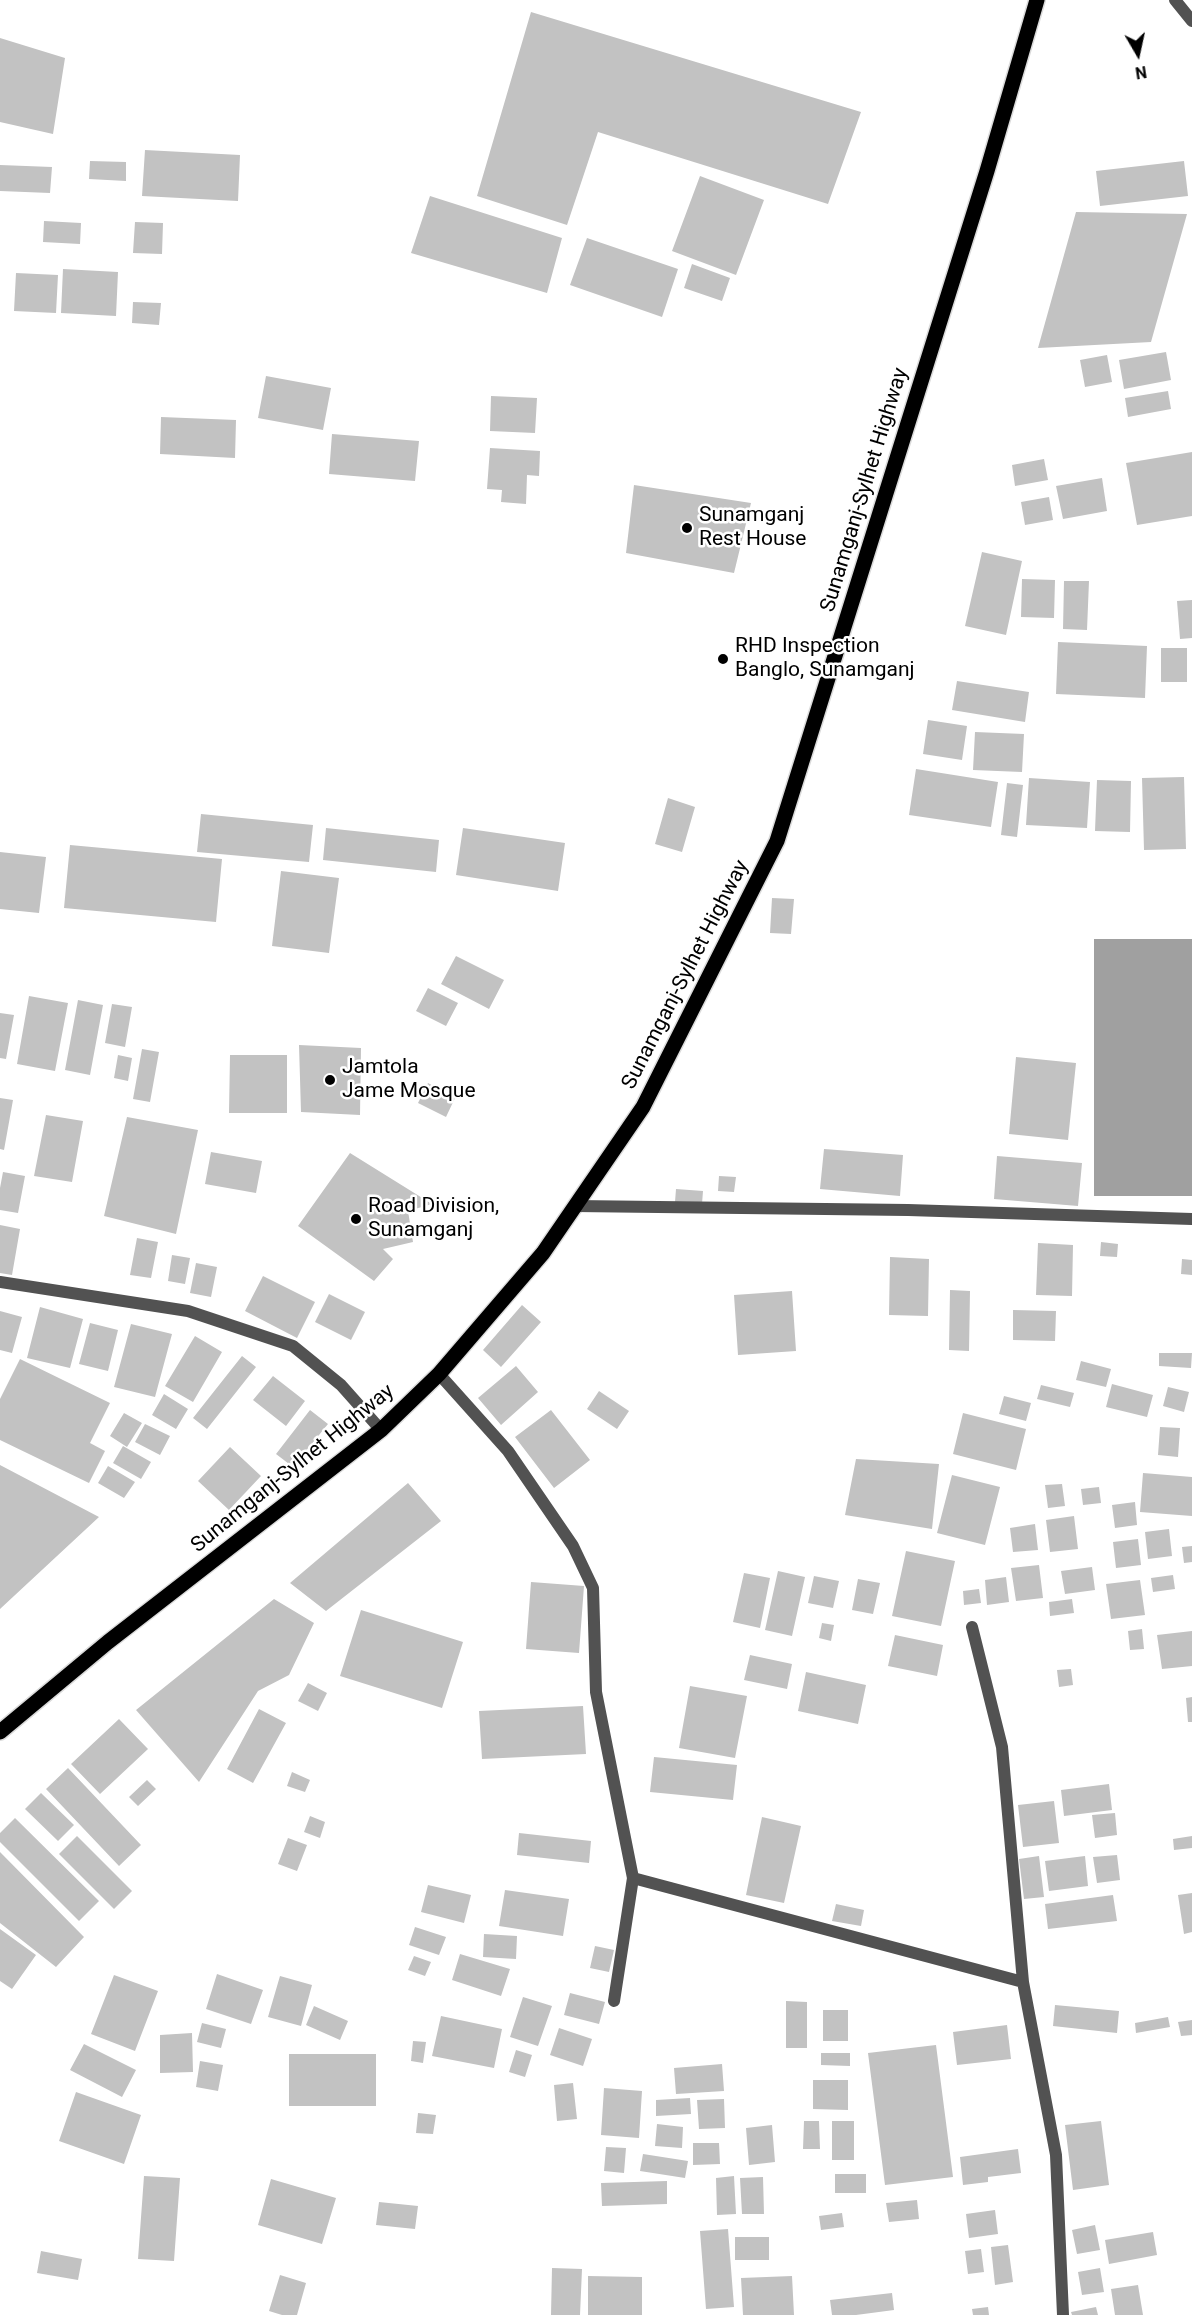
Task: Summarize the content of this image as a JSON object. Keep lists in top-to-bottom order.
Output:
{
  "streets": {
    "main road": ["Sunamganj-Sylhet Highway"]
  },
  "places": [
    "Sunamganj Rest House",
    "RHD Inspection Banglo, Sunamganj",
    "Jamtola Jame Mosque",
    "Road Division, Sunamganj"
  ],
  "north": "bottom"
}
